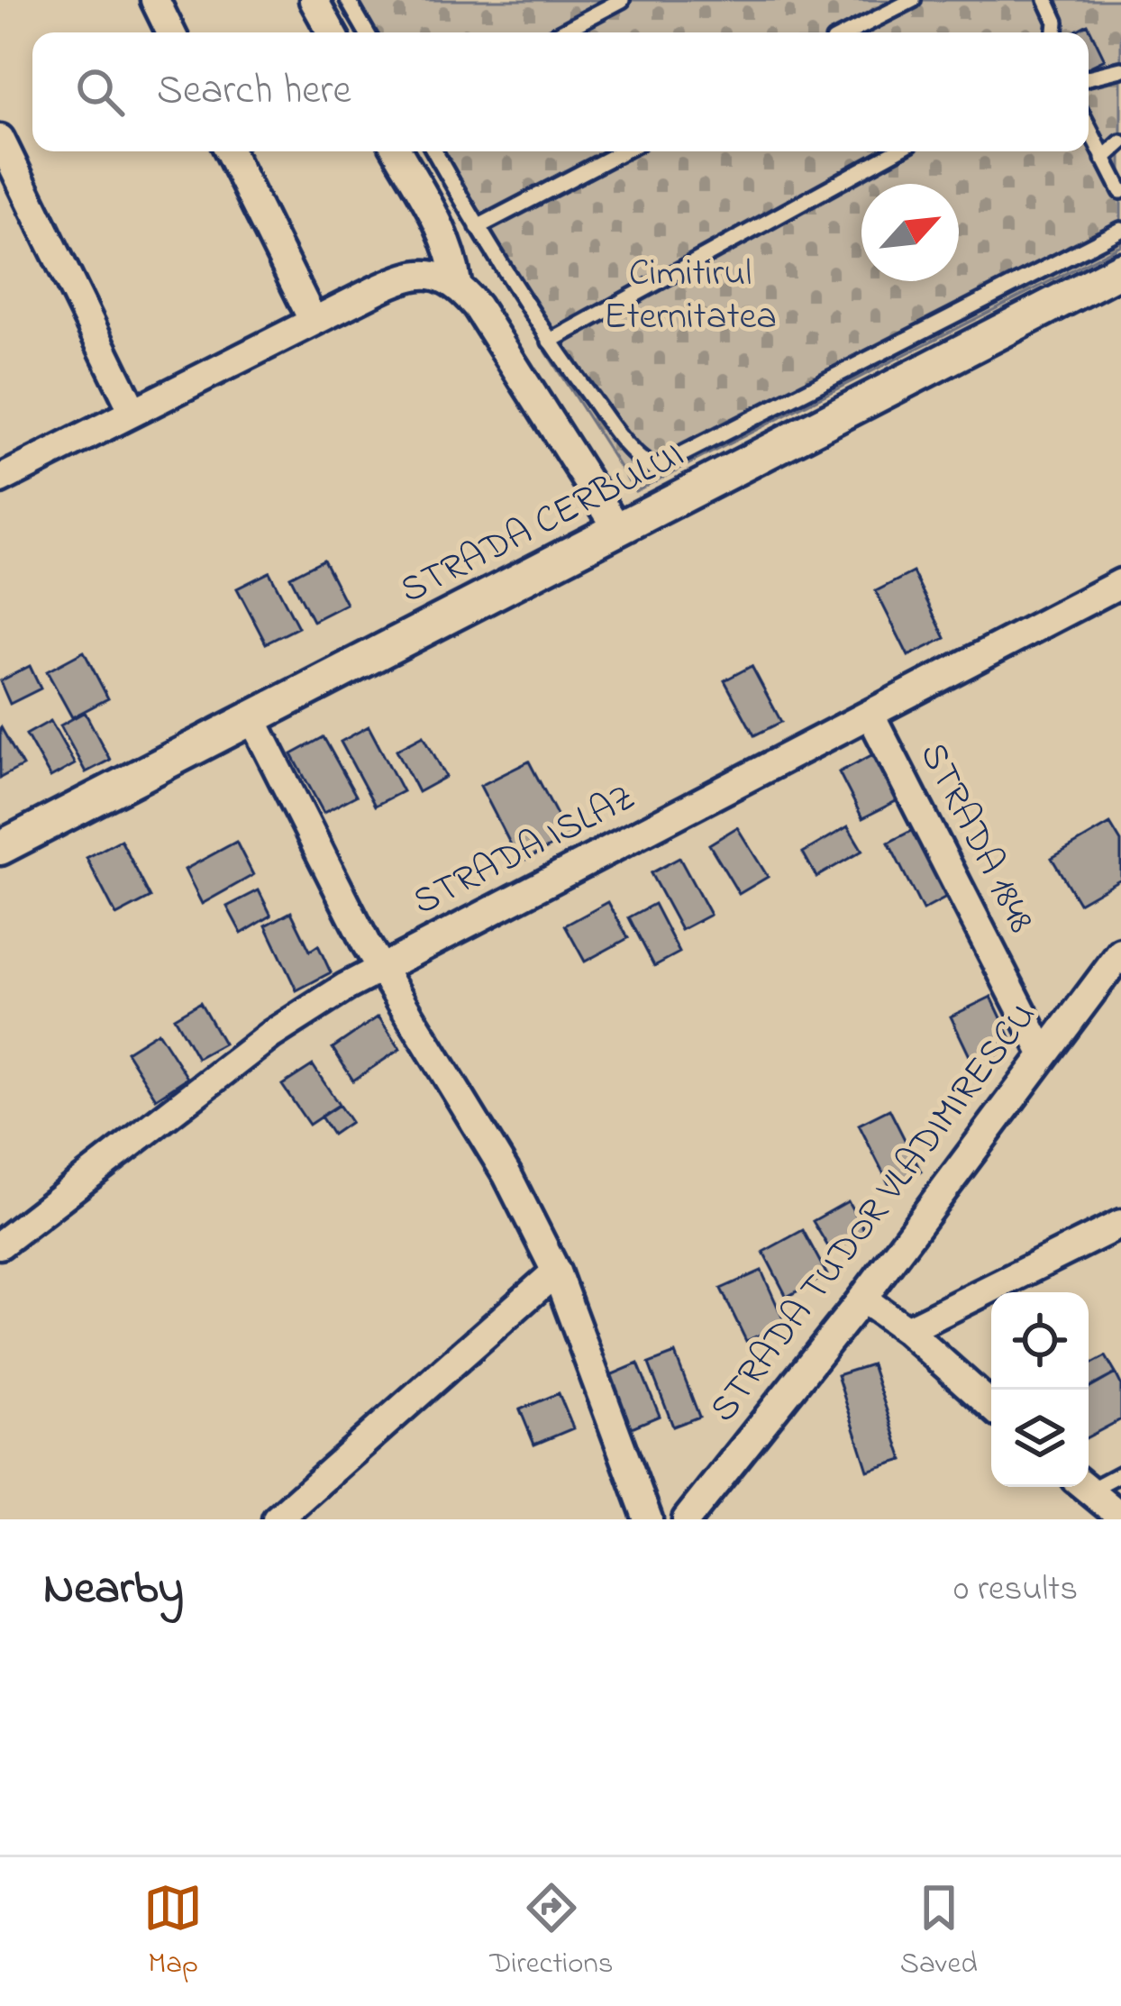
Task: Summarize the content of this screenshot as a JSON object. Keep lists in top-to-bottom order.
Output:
{
  "streets": {
    "street": [
      "STRADA CERBULUI",
      "STRADA 1848",
      "STRADA ISLAZ",
      "STRADA TUDOR VLADIMIRESCU"
    ]
  },
  "crossings": [
    ["STRADA 1848", "STRADA ISLAZ"],
    ["STRADA 1848", "STRADA TUDOR VLADIMIRESCU"]
  ],
  "parks": ["Cimitirul Eternitatea"],
  "north": "top right",
  "page": {
    "search": "Search here",
    "heading": ["Nearby", "0 results"],
    "nav": ["Map", "Directions", "Saved"]
  }
}
